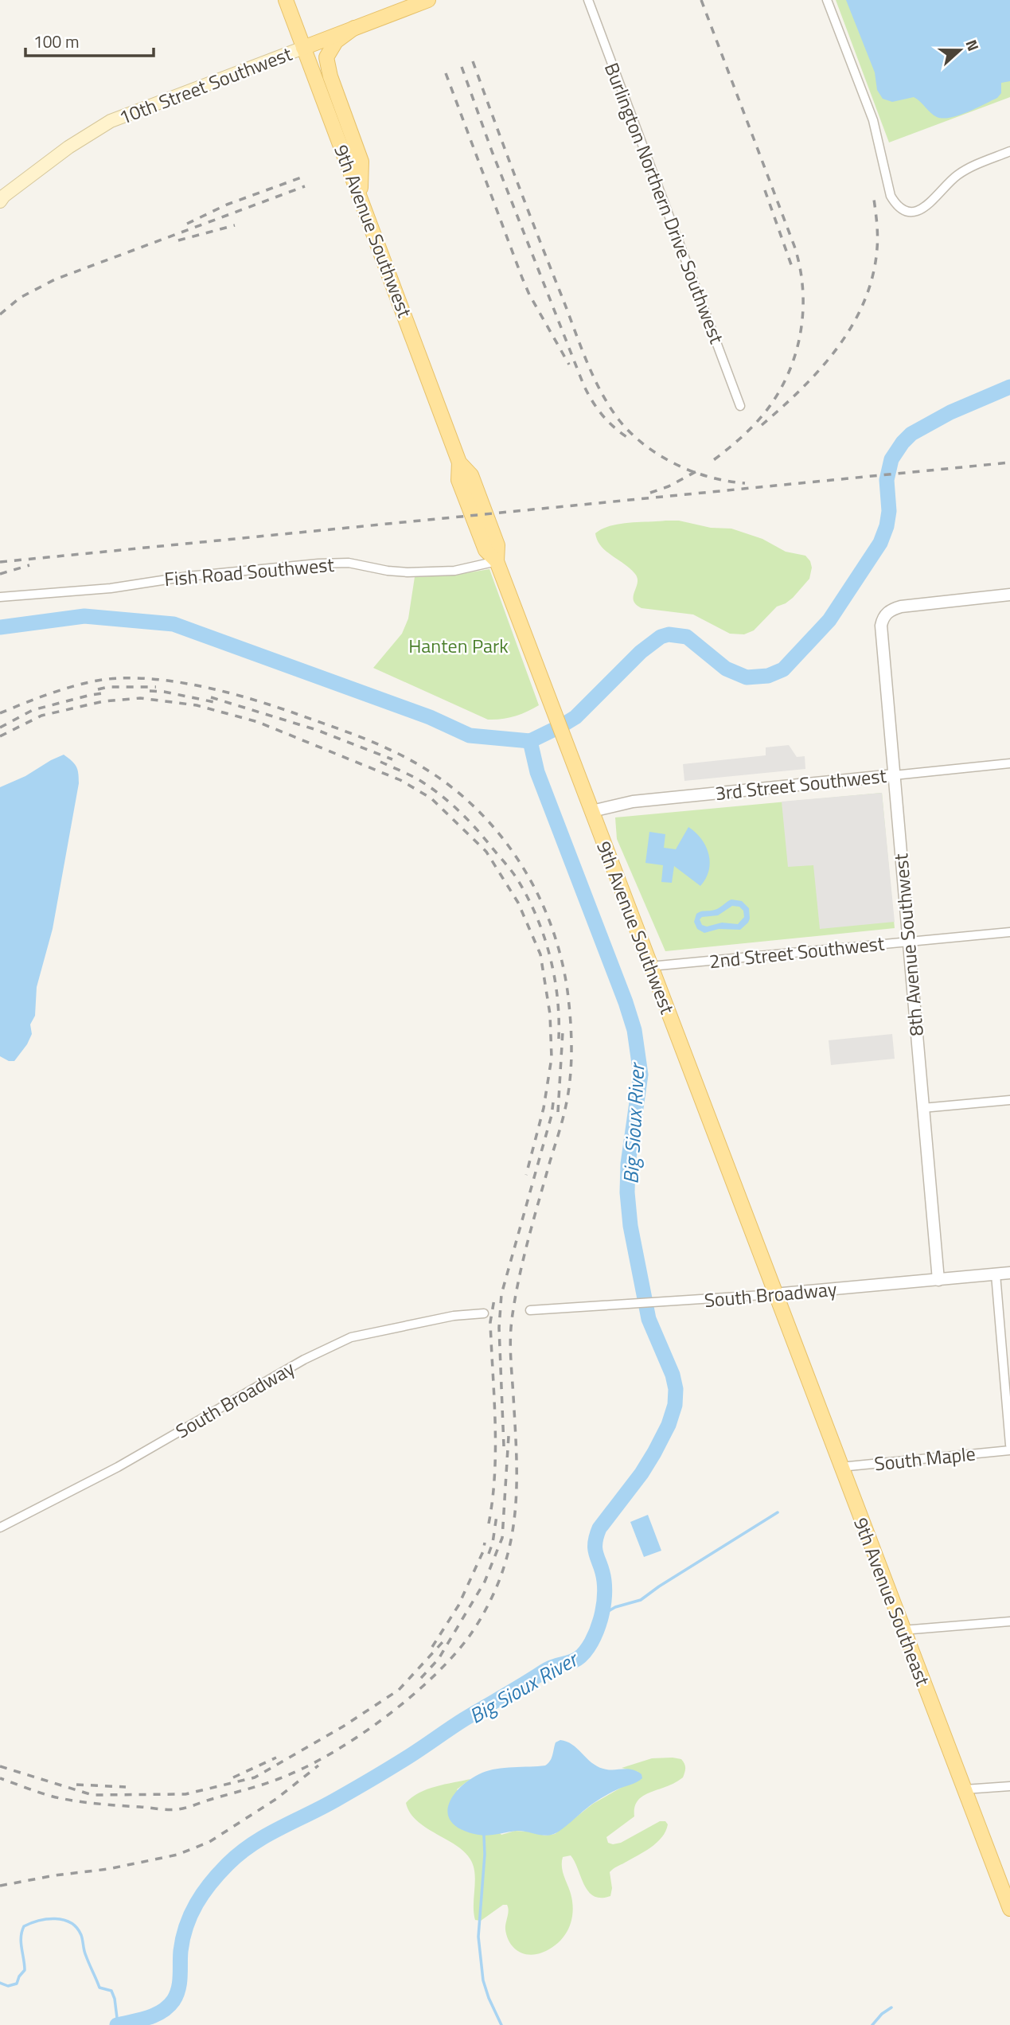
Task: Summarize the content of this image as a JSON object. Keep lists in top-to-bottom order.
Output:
{
  "streets": {
    "main road": ["10th Street Southwest", "9th Avenue Southwest", "9th Avenue Southeast"],
    "street": [
      "Burlington Northern Drive Southwest",
      "Fish Road Southwest",
      "3rd Street Southwest",
      "8th Avenue Southwest",
      "2nd Street Southwest",
      "South Broadway",
      "South Maple"
    ]
  },
  "crossings": [
    ["10th Street Southwest", "9th Avenue Southwest"],
    ["9th Avenue Southwest", "Fish Road Southwest"],
    ["9th Avenue Southwest", "3rd Street Southwest"],
    ["9th Avenue Southwest", "2nd Street Southwest"],
    ["9th Avenue Southwest", "South Broadway"],
    ["9th Avenue Southwest", "9th Avenue Southeast"],
    ["3rd Street Southwest", "8th Avenue Southwest"],
    ["8th Avenue Southwest", "2nd Street Southwest"],
    ["8th Avenue Southwest", "South Broadway"],
    ["South Broadway", "9th Avenue Southeast"],
    ["South Maple", "9th Avenue Southeast"]
  ],
  "water": ["Big Sioux River"],
  "parks": ["Hanten Park"],
  "scale_bar": "100 m",
  "north": "right"
}
